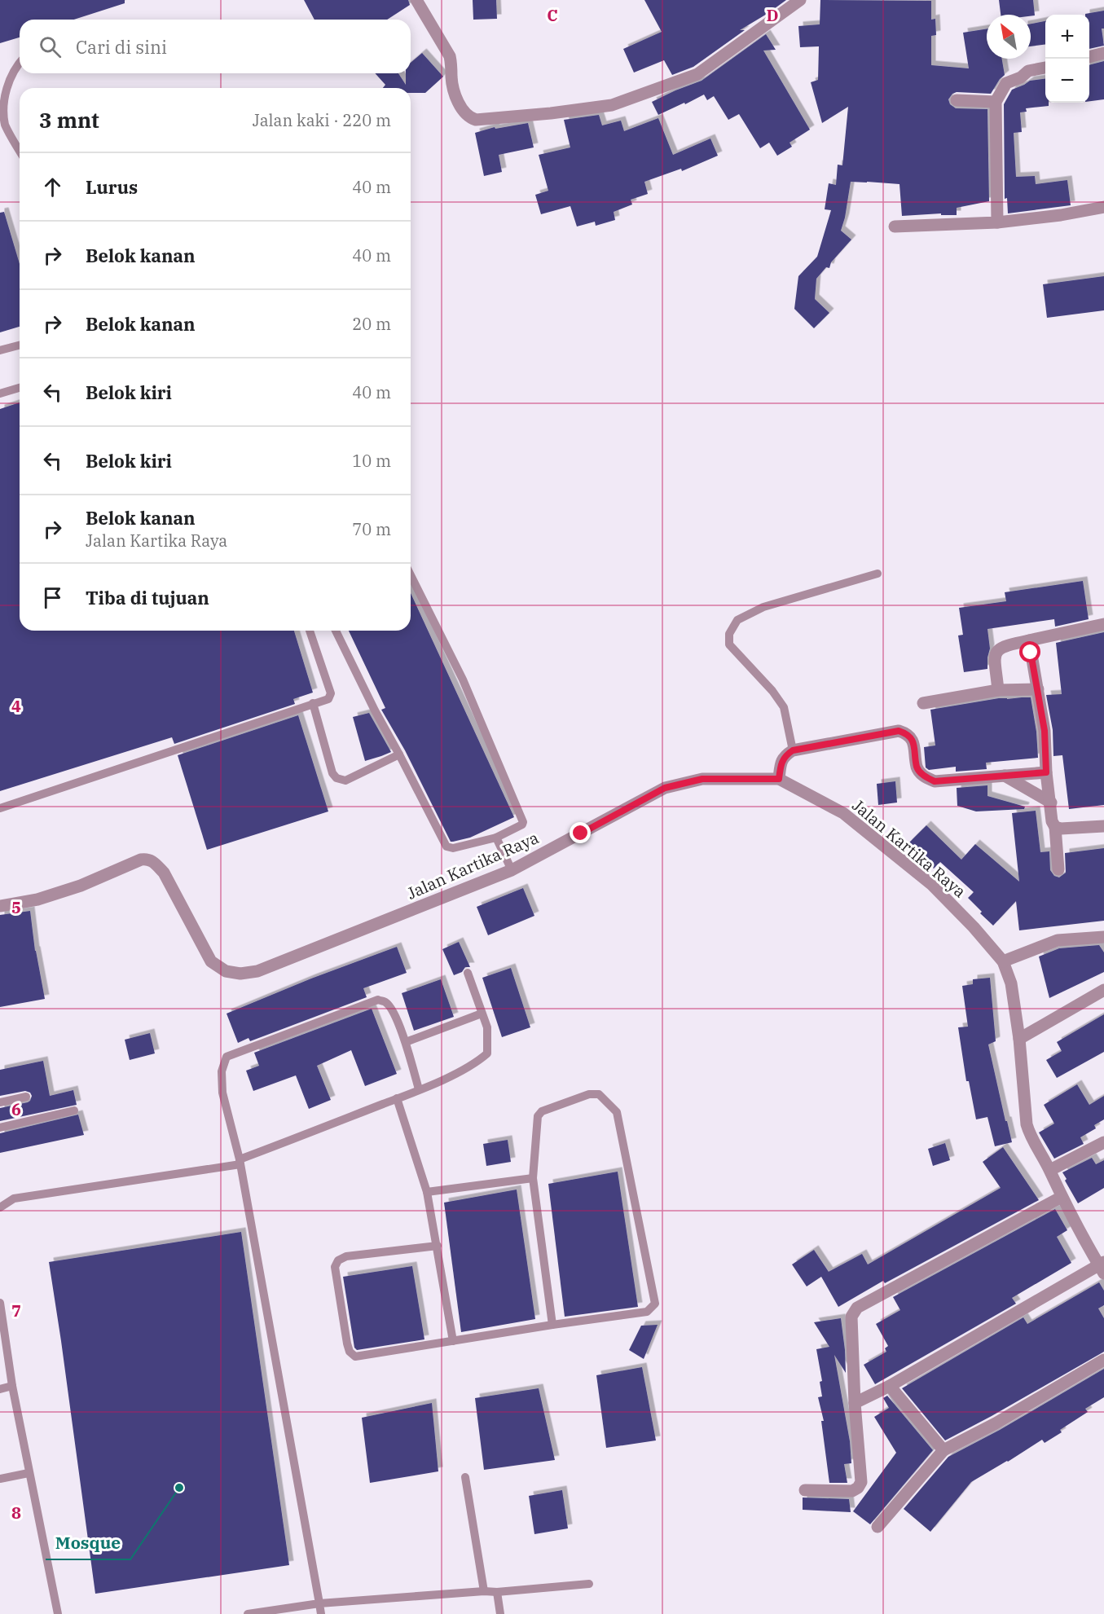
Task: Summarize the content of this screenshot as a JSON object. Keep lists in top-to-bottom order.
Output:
{
  "streets": {
    "street": ["Jalan Kartika Raya"]
  },
  "places": ["Mosque"],
  "north": "top left",
  "page": {
    "map_buttons": ["+", "−"],
    "search": "Cari di sini",
    "heading": ["3 mnt", "Jalan kaki · 220 m"],
    "list": [
      ["Lurus", "40 m"],
      ["Belok kanan", "40 m"],
      ["Belok kanan", "20 m"],
      ["Belok kiri", "40 m"],
      ["Belok kiri", "10 m"],
      ["Belok kanan", "Jalan Kartika Raya", "70 m"],
      "Tiba di tujuan"
    ]
  },
  "grid": {
    "columns": ["C", "D"],
    "rows": [
      "4",
      "5",
      "6",
      "7",
      "8"
    ]
  }
}
